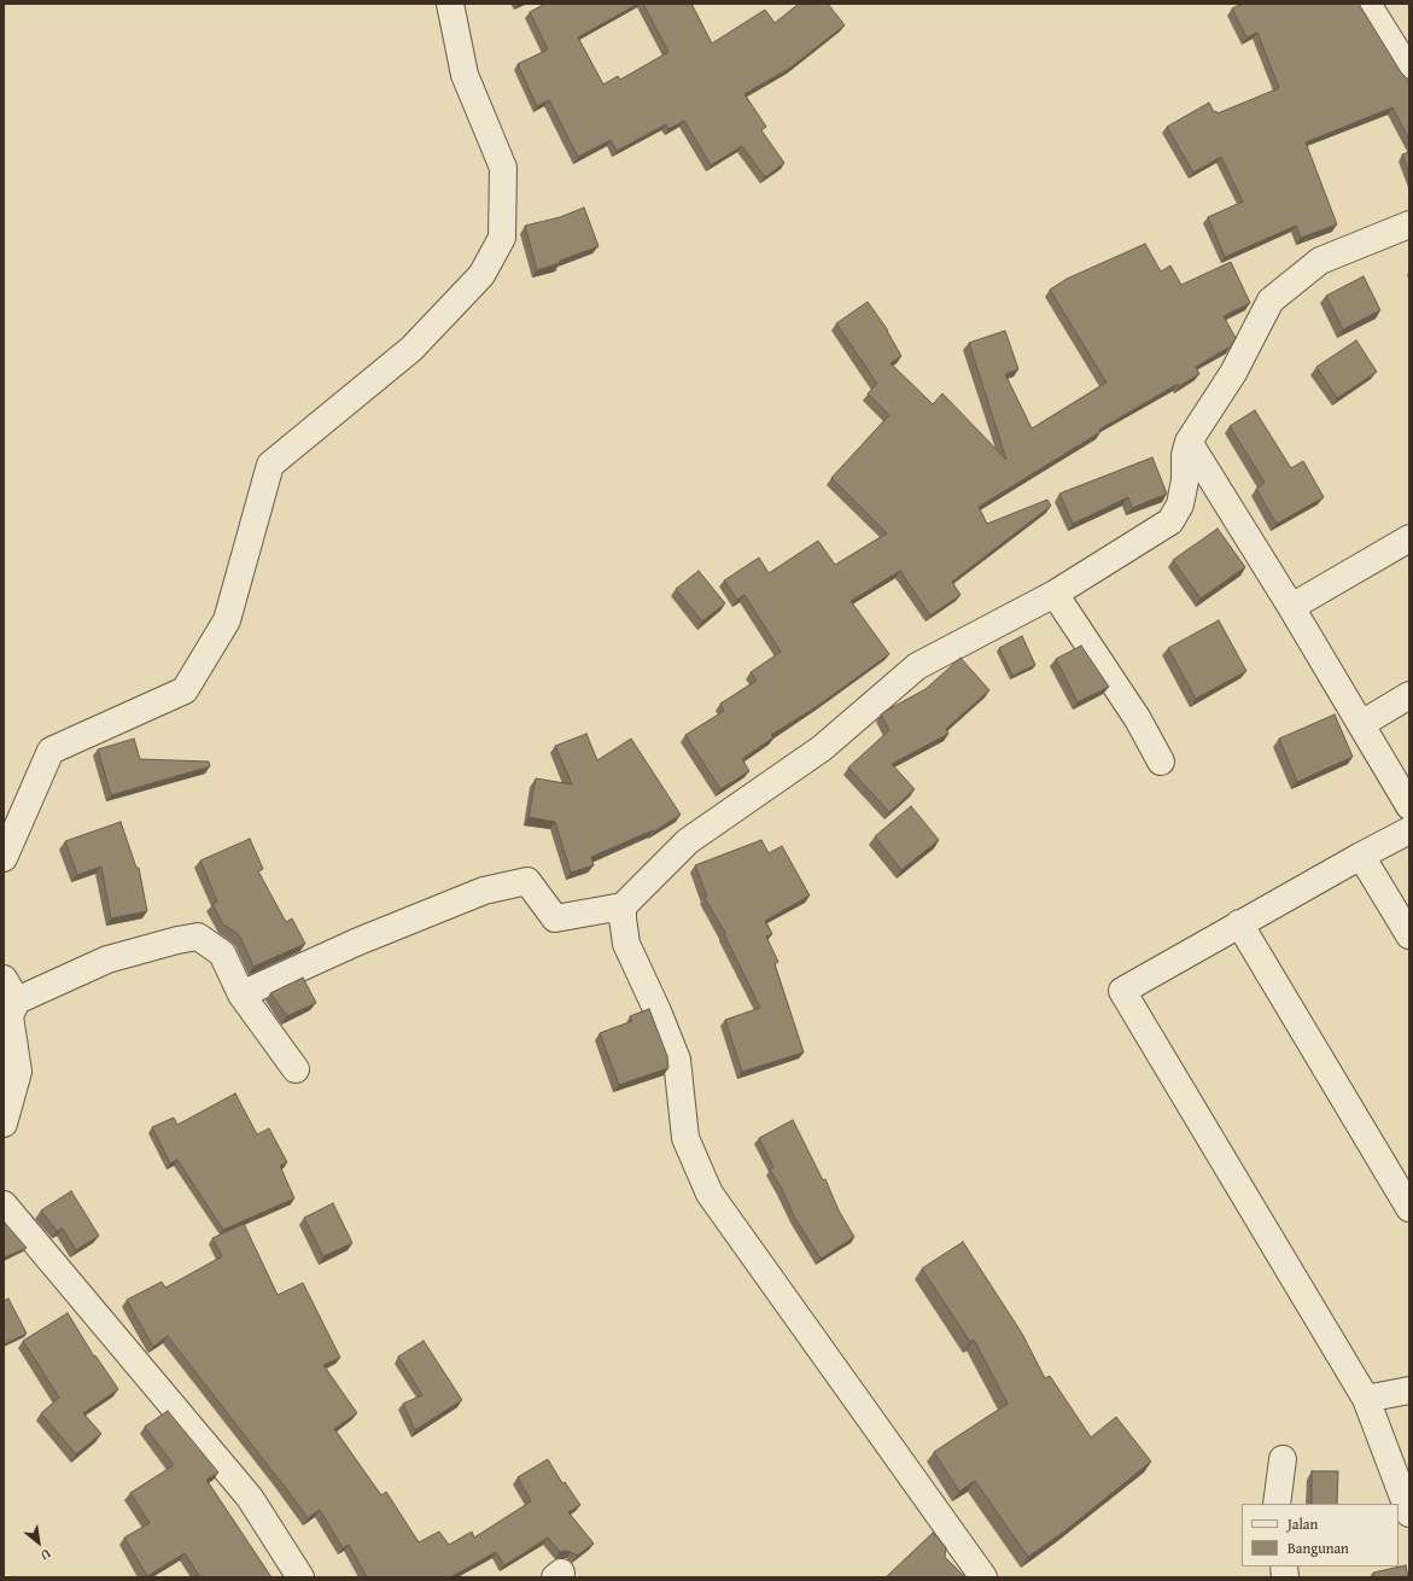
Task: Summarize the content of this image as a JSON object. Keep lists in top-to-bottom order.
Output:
{
  "legend": ["Jalan", "Bangunan"],
  "north": "bottom right"
}
